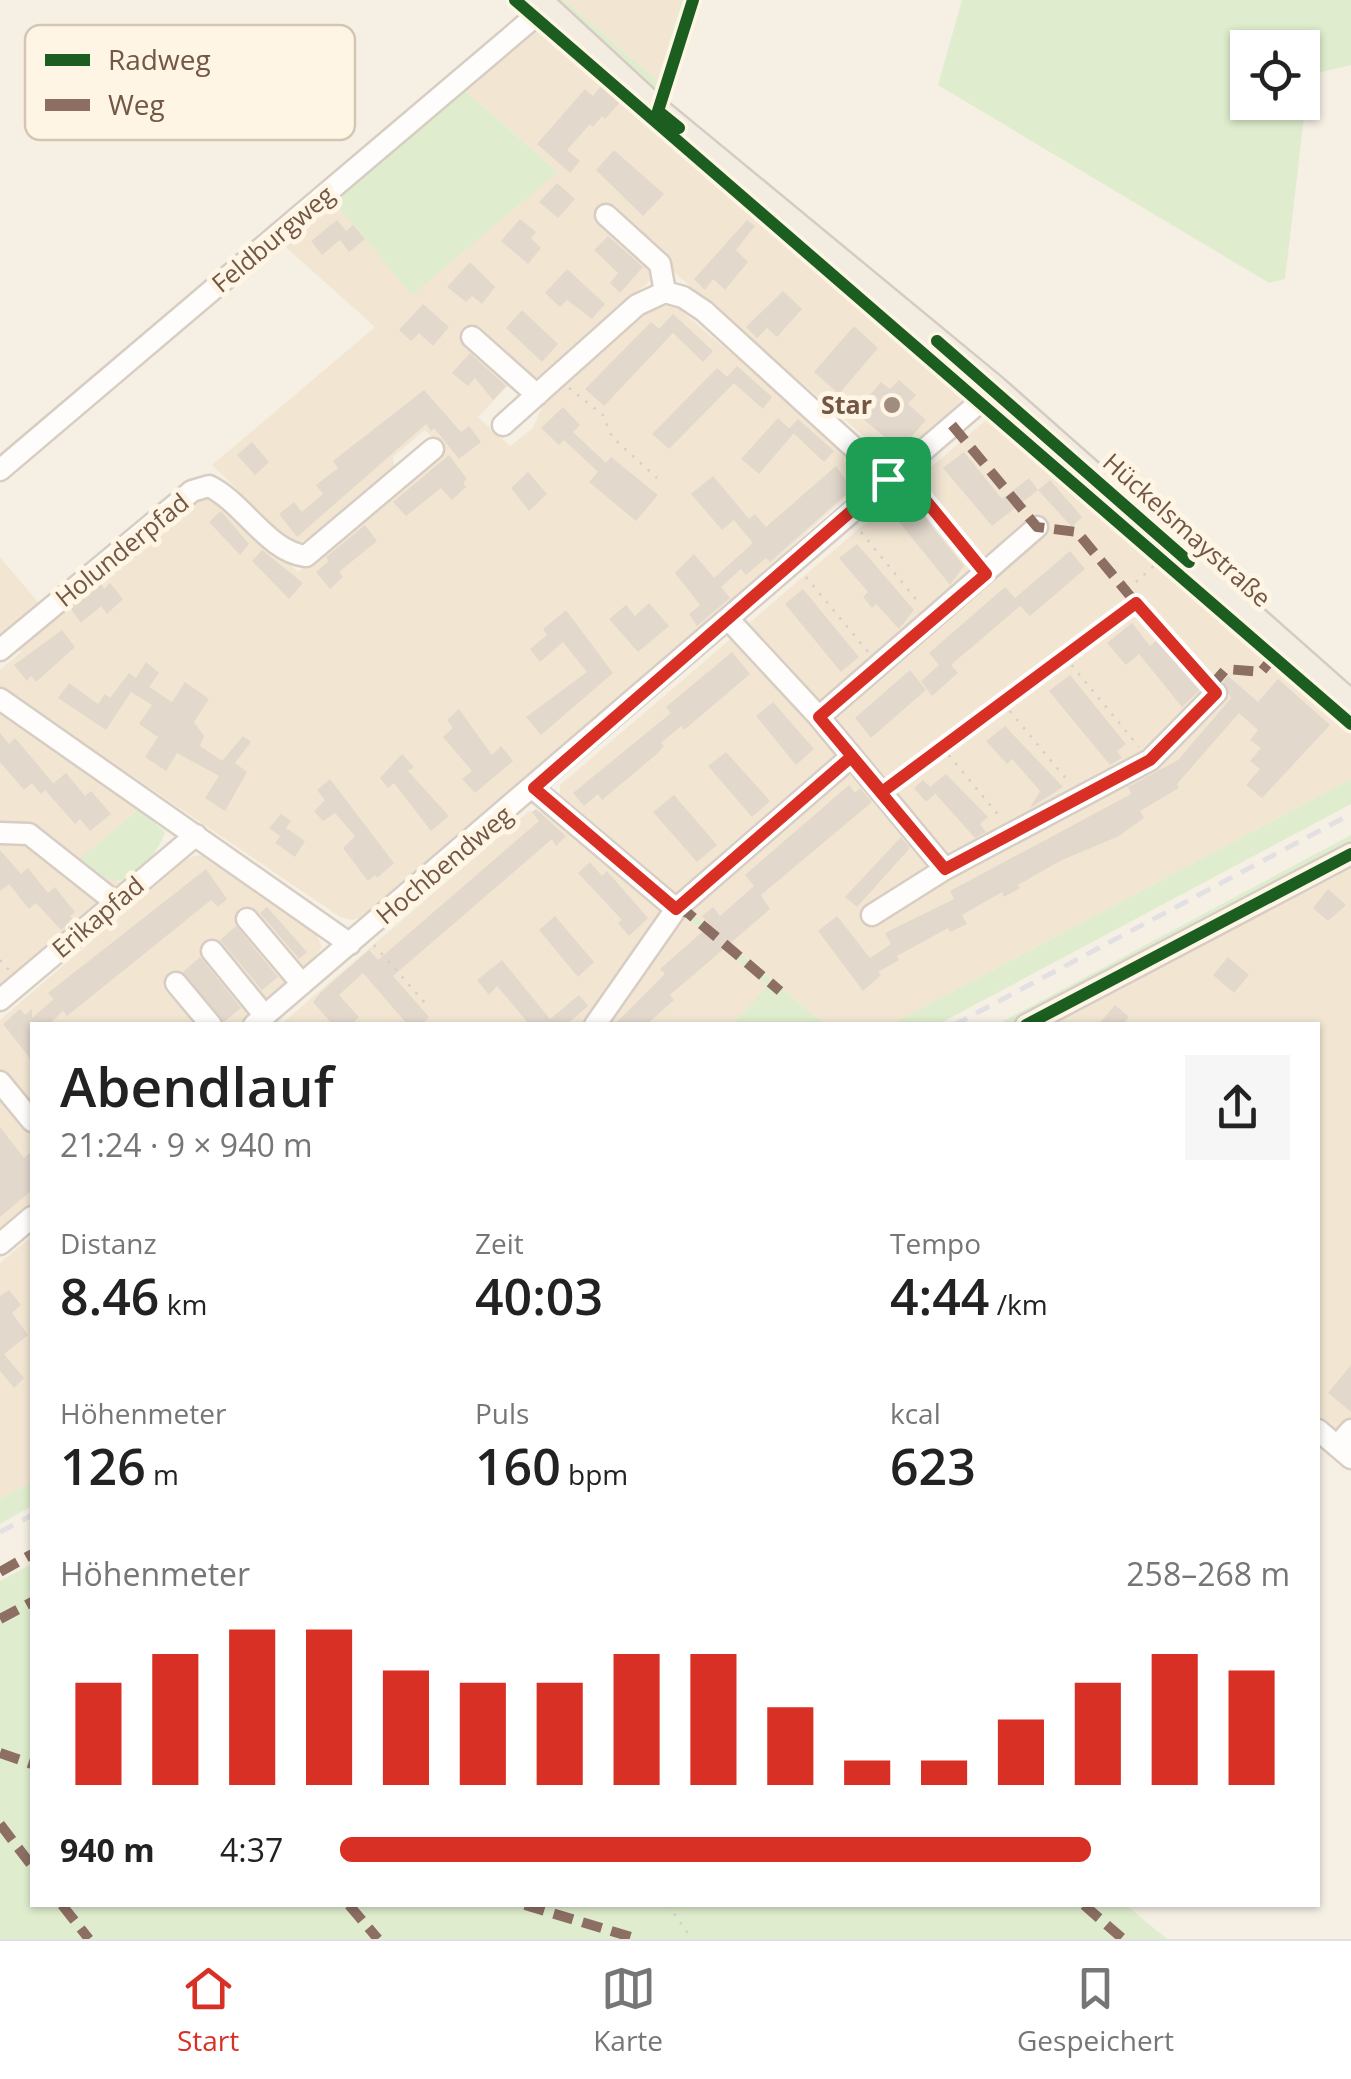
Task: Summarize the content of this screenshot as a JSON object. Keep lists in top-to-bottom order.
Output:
{
  "streets": {
    "main road": ["Hückelsmaystraße"],
    "street": [
      "Feldburgweg",
      "Holunderpfad",
      "Hochbendweg",
      "Erikapfad"
    ]
  },
  "crossings": [
    ["Feldburgweg", "Hückelsmaystraße"],
    ["Hückelsmaystraße", "Hochbendweg"]
  ],
  "places": ["Star"],
  "legend": ["Radweg", "Weg"],
  "page": {
    "heading": ["Abendlauf", "21:24 · 9 × 940 m"],
    "stats": [
      ["Distanz", "8.46 km"],
      ["Zeit", "40:03"],
      ["Tempo", "4:44 /km"],
      ["Höhenmeter", "126 m"],
      ["Puls", "160 bpm"],
      ["kcal", "623"]
    ],
    "chart": ["Höhenmeter", "258–268 m"],
    "list": [
      {
        "name": "940 m",
        "note": "4:37"
      }
    ],
    "tabs": ["Start", "Karte", "Gespeichert"]
  }
}
